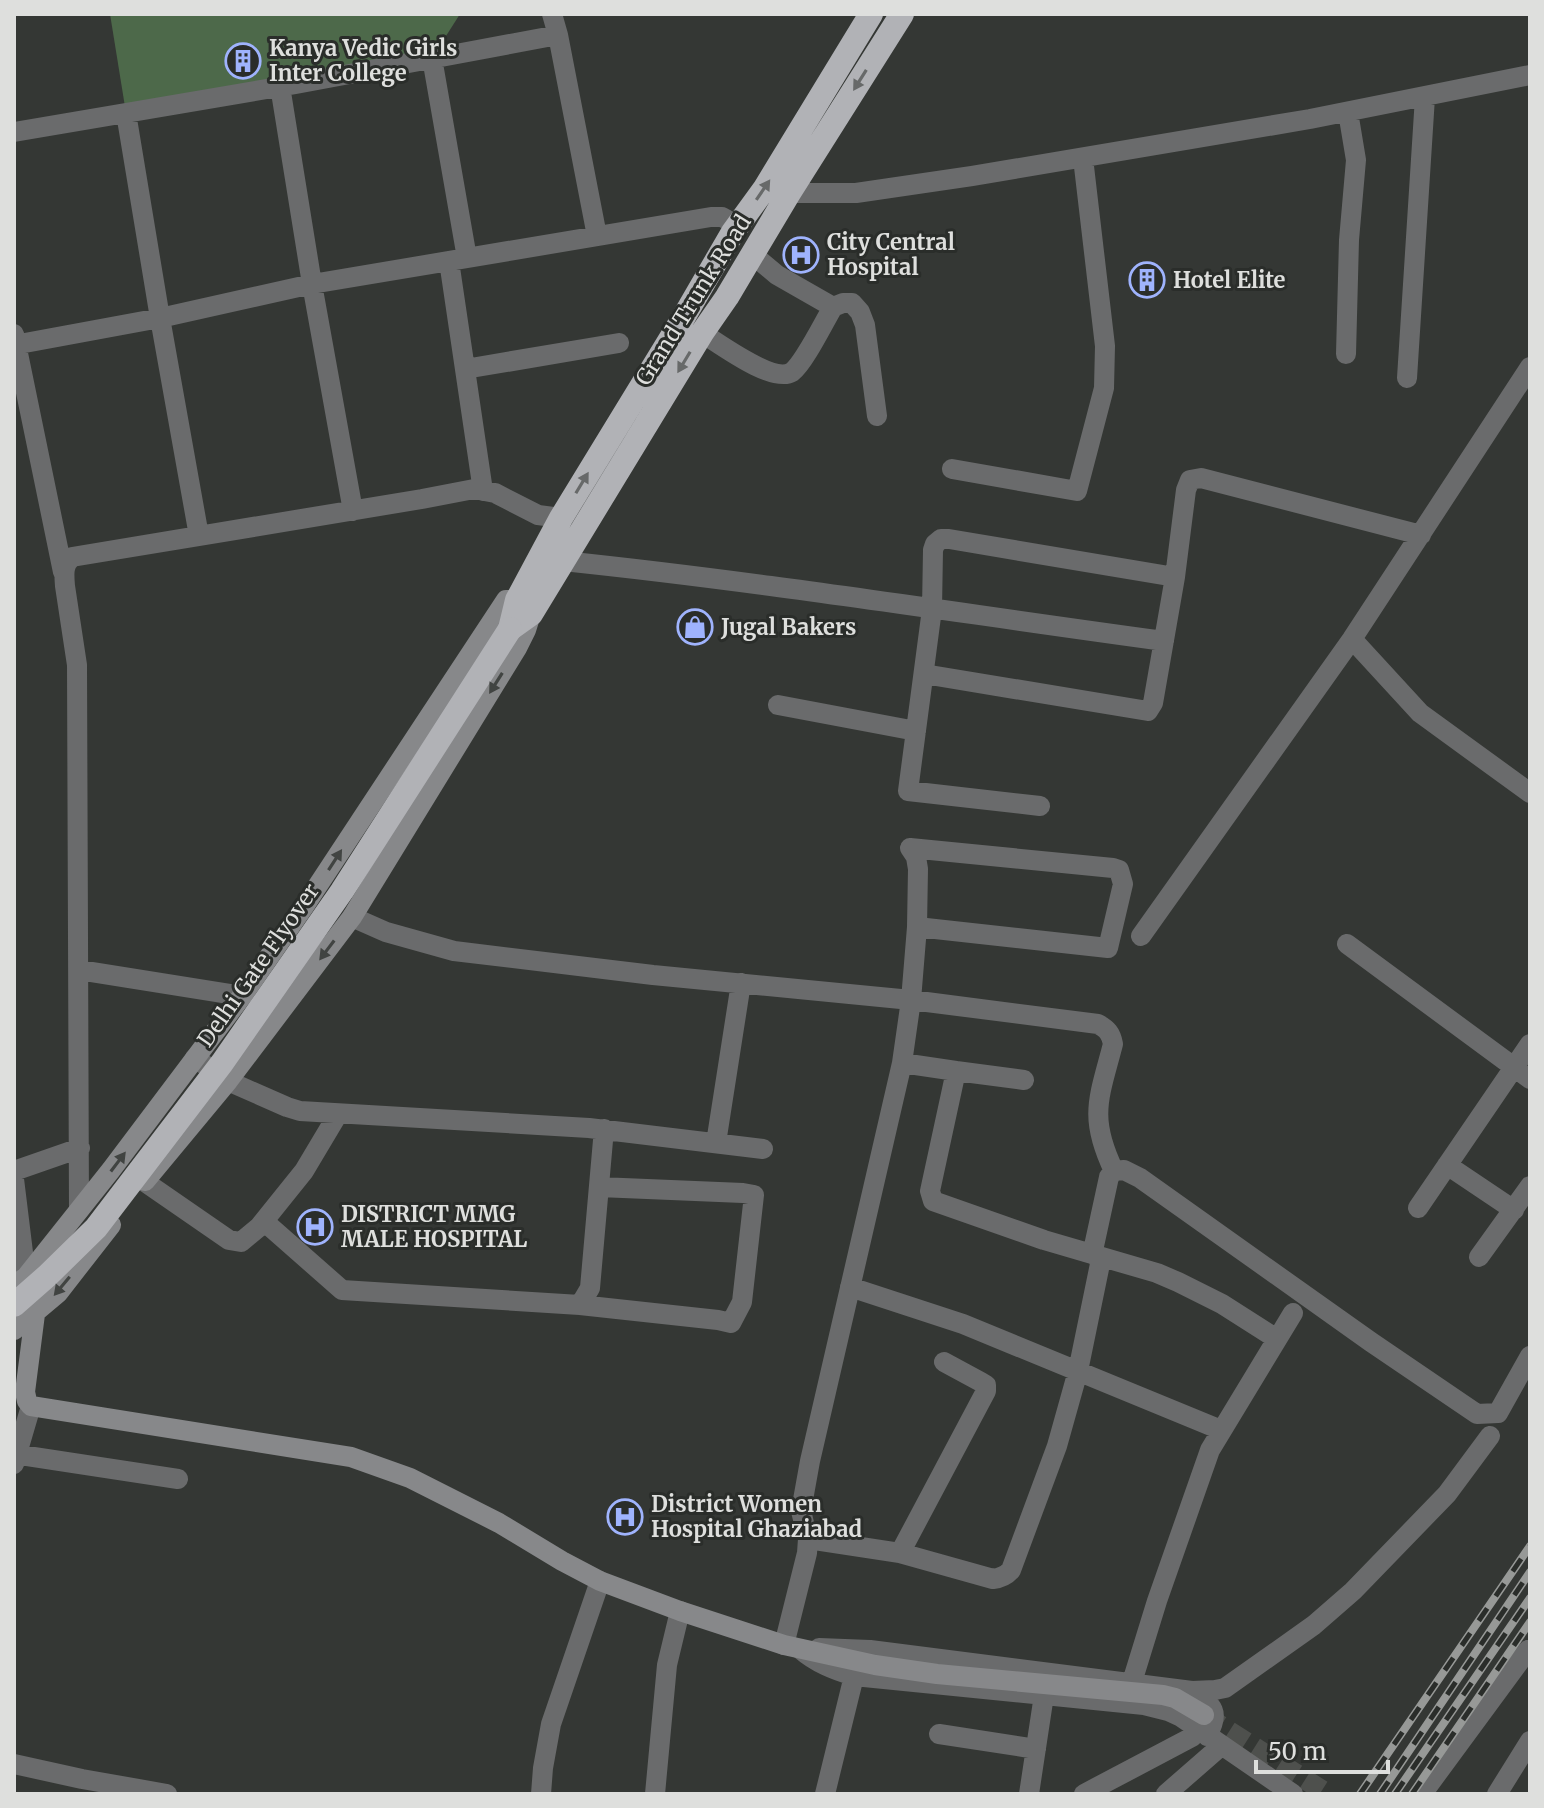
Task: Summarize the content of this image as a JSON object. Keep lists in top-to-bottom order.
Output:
{
  "streets": {
    "highway": ["Grand Trunk Road", "Delhi Gate Flyover"]
  },
  "crossings": [
    ["Grand Trunk Road", "Delhi Gate Flyover"]
  ],
  "places": {
    "building": ["Kanya Vedic Girls Inter College", "Hotel Elite"],
    "hospital": ["City Central Hospital", "DISTRICT MMG MALE HOSPITAL", "District Women Hospital Ghaziabad"],
    "shop": ["Jugal Bakers"]
  },
  "scale_bar": "50 m"
}
